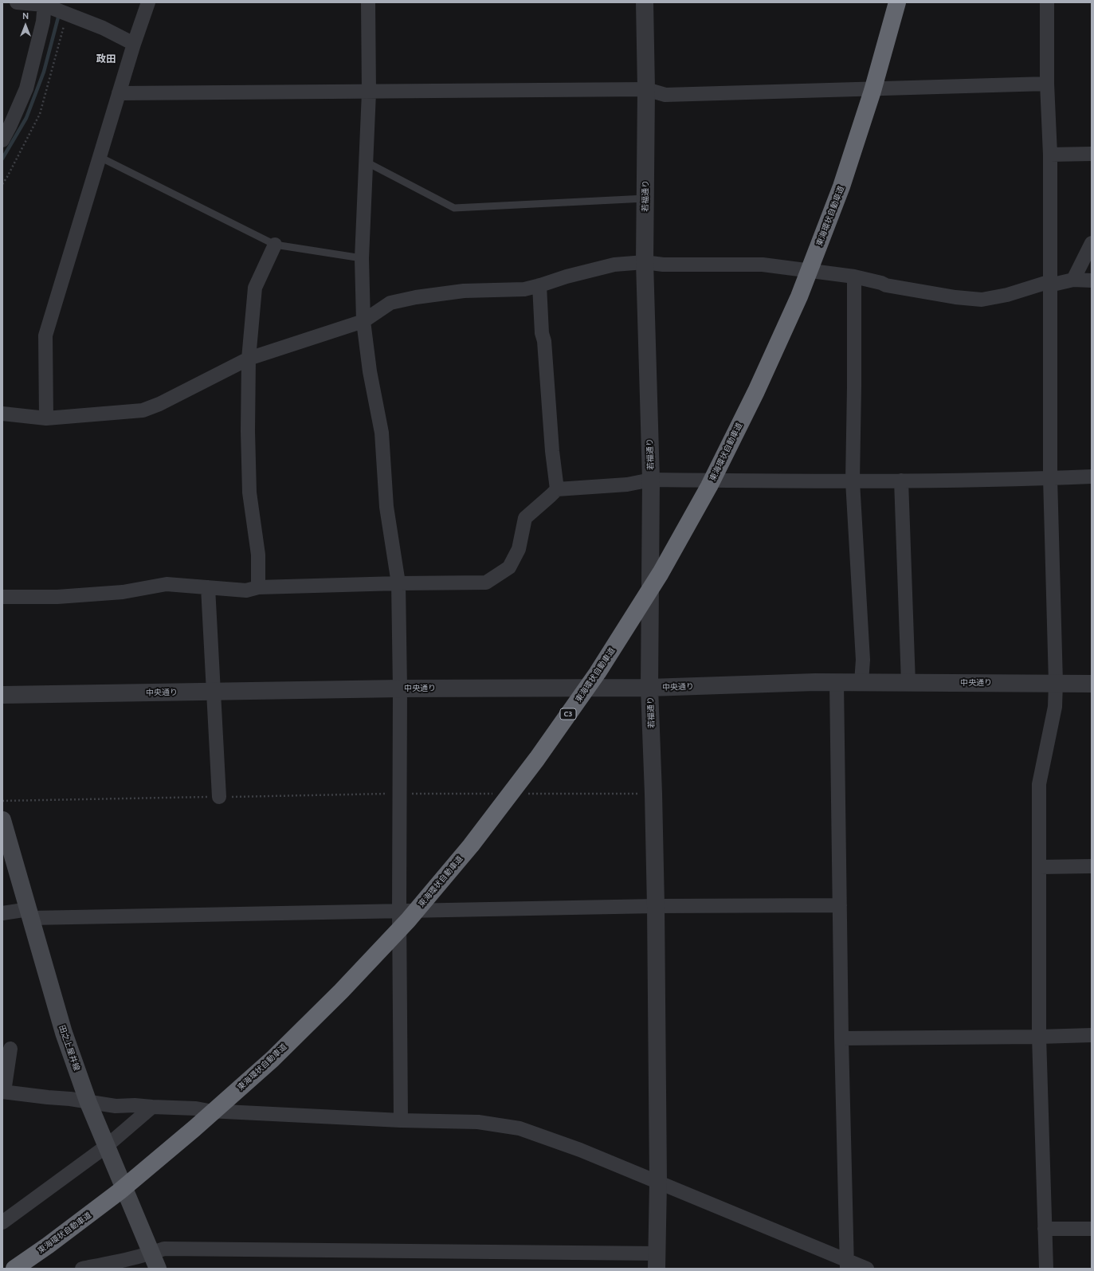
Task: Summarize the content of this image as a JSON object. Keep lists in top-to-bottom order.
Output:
{
  "streets": {
    "highway": ["東海環状自動車道", "C3"],
    "main road": ["田之上屋井線"],
    "street": ["若福通り", "中央通り"]
  },
  "crossings": [
    ["若福通り", "中央通り"]
  ],
  "districts": ["政田"],
  "north": "top"
}
